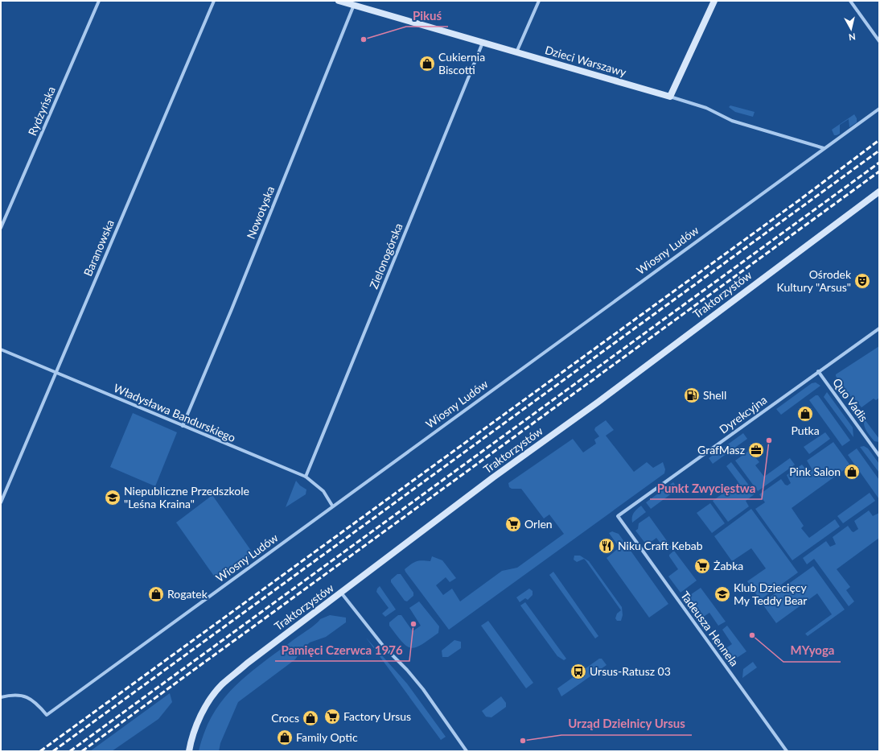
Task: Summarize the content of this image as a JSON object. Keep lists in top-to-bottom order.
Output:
{
  "streets": {
    "street": [
      "Dzieci Warszawy",
      "Rydzyńska",
      "Nowotyska",
      "Baranowska",
      "Wiosny Ludów",
      "Zielonogórska",
      "Traktorzystów",
      "Quo Vadis",
      "Władysława Bandurskiego",
      "Dyrekcyjna",
      "Tadeusza Hennela"
    ]
  },
  "crossings": [
    ["Dzieci Warszawy", "Nowotyska"],
    ["Dzieci Warszawy", "Wiosny Ludów"],
    ["Dzieci Warszawy", "Zielonogórska"],
    ["Nowotyska", "Władysława Bandurskiego"],
    ["Baranowska", "Władysława Bandurskiego"],
    ["Wiosny Ludów", "Władysława Bandurskiego"],
    ["Zielonogórska", "Władysława Bandurskiego"],
    ["Quo Vadis", "Dyrekcyjna"],
    ["Dyrekcyjna", "Tadeusza Hennela"]
  ],
  "places": {
    "other": [
      "Pikuś",
      "Punkt Zwycięstwa",
      "Pamięci Czerwca 1976",
      "MYyoga",
      "Urząd Dzielnicy Ursus"
    ],
    "shop": [
      "Cukiernia Biscotti",
      "Putka",
      "Pink Salon",
      "Rogatek",
      "Crocs",
      "Family Optic"
    ],
    "theatre": ["Ośrodek Kultury \"Arsus\""],
    "fuel station": ["Shell"],
    "office": ["GrafMasz"],
    "school or university": ["Niepubliczne Przedszkole \"Leśna Kraina\"", "Klub Dziecięcy My Teddy Bear"],
    "supermarket": ["Orlen", "Żabka", "Factory Ursus"],
    "restaurant": ["Niku Craft Kebab"],
    "bus stop": ["Ursus-Ratusz 03"]
  },
  "north": "bottom"
}
